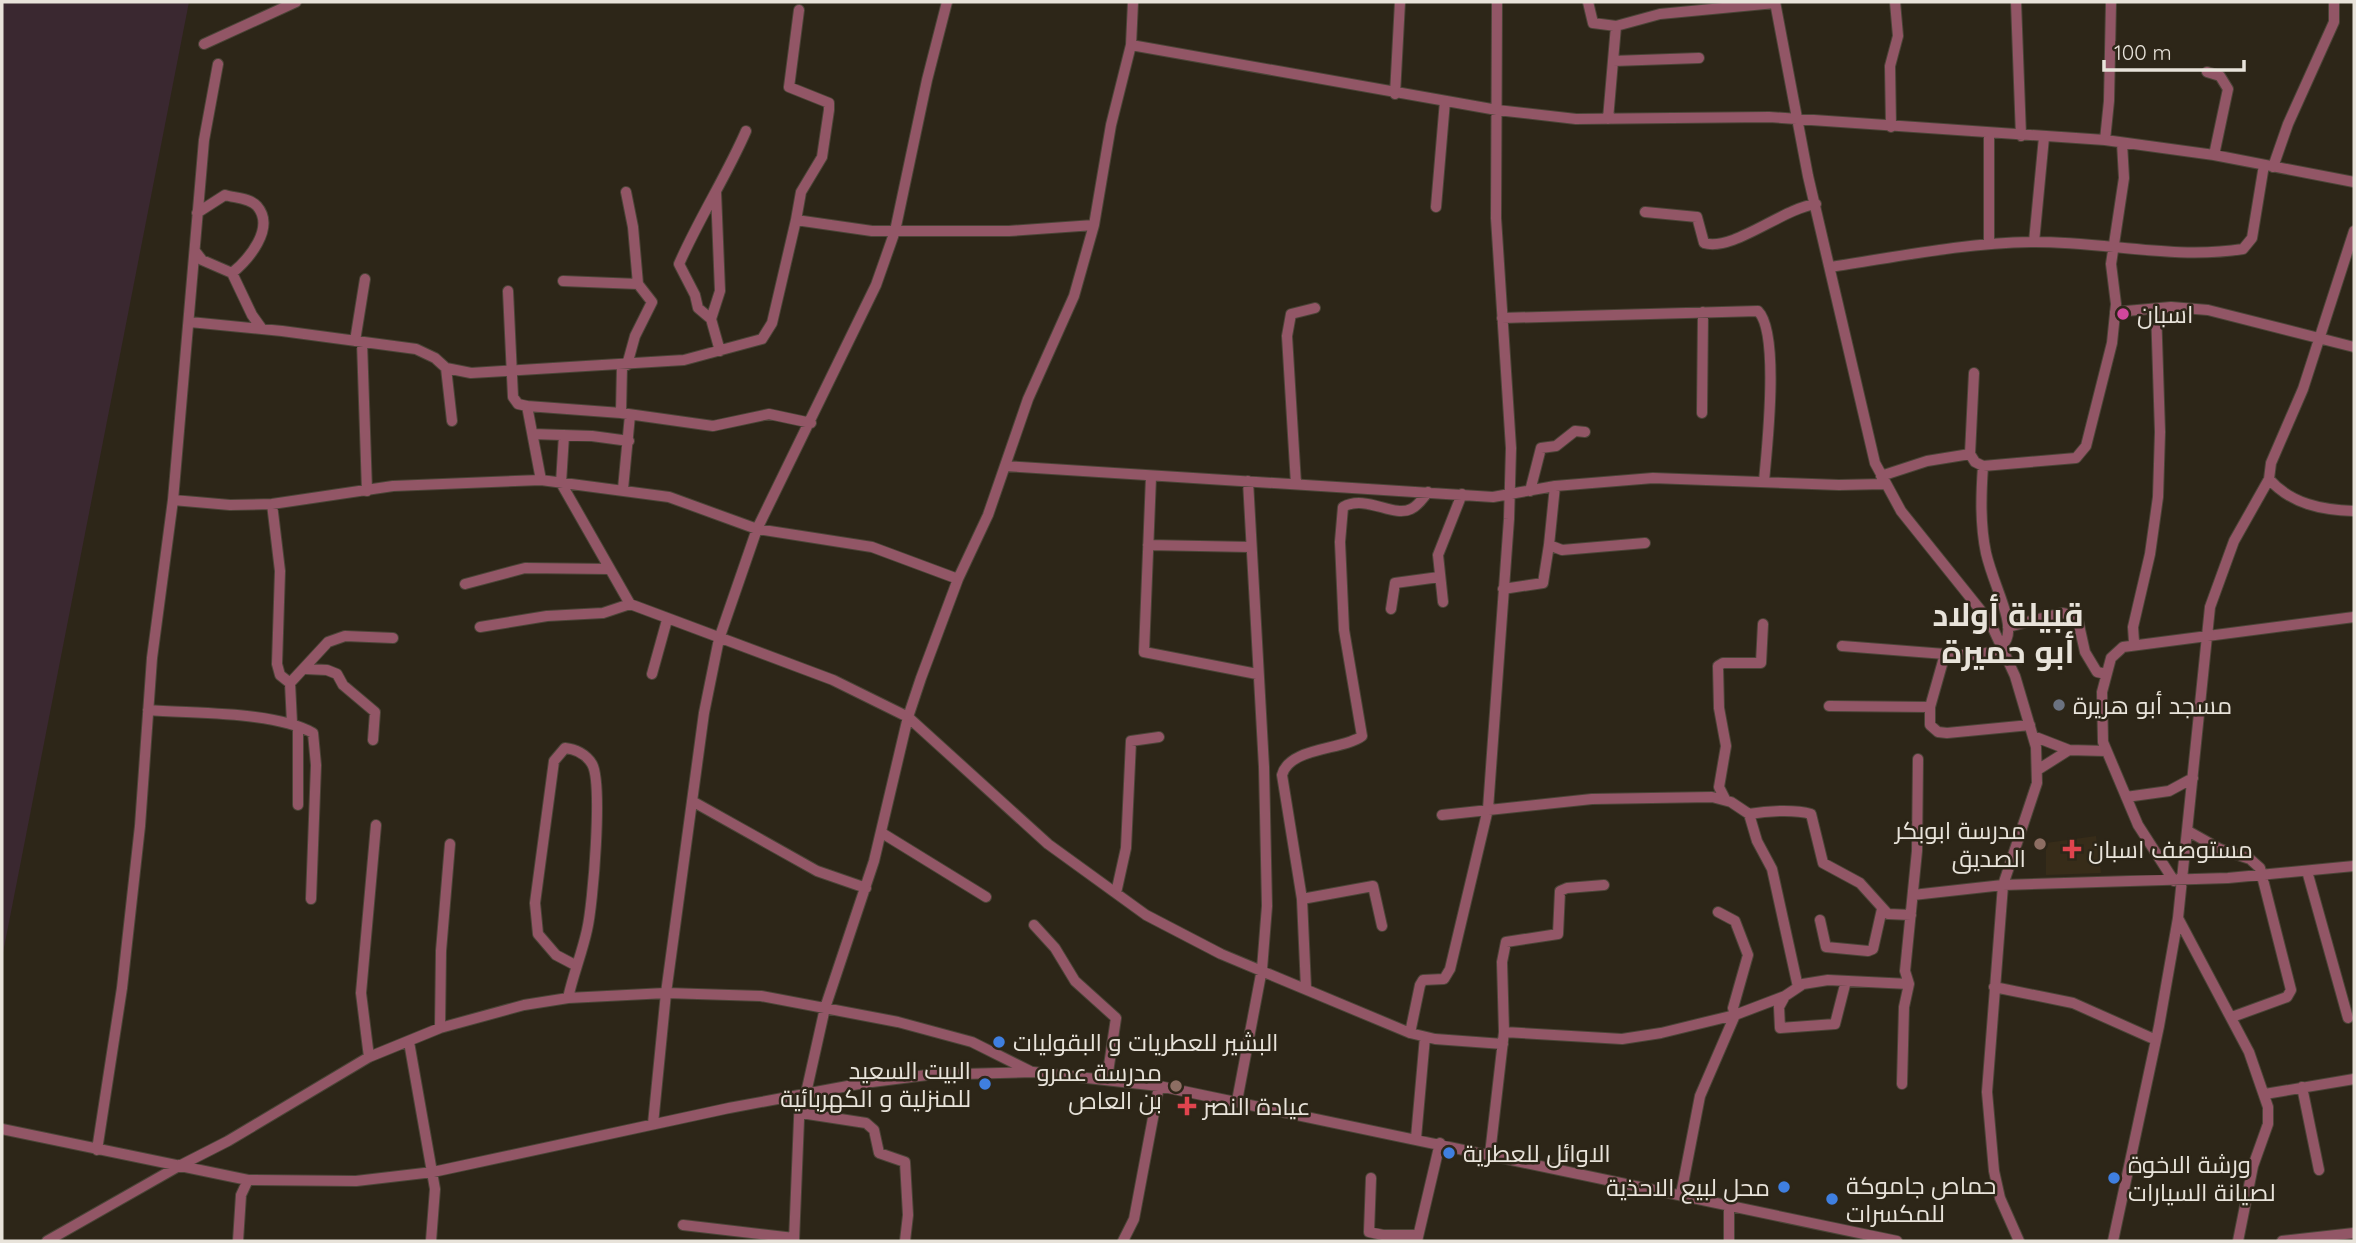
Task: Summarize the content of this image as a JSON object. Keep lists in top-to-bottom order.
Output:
{
  "districts": ["قبيلة أولاد أبو حميرة"],
  "places": {
    "other": [
      "اسبان",
      "مسجد أبو هريرة",
      "مدرسة ابوبكر الصديق",
      "البشير للعطريات و البقوليات",
      "البيت السعيد للمنزلية و الكهربائية",
      "مدرسة عمرو بن العاص",
      "الاوائل للعطرية",
      "ورشة الاخوة لصيانة السيارات",
      "محل لبيع الاحذية",
      "حماص جاموكة للمكسرات"
    ],
    "health": ["مستوصف اسبان", "عيادة النصر"]
  },
  "scale_bar": "100 m"
}
